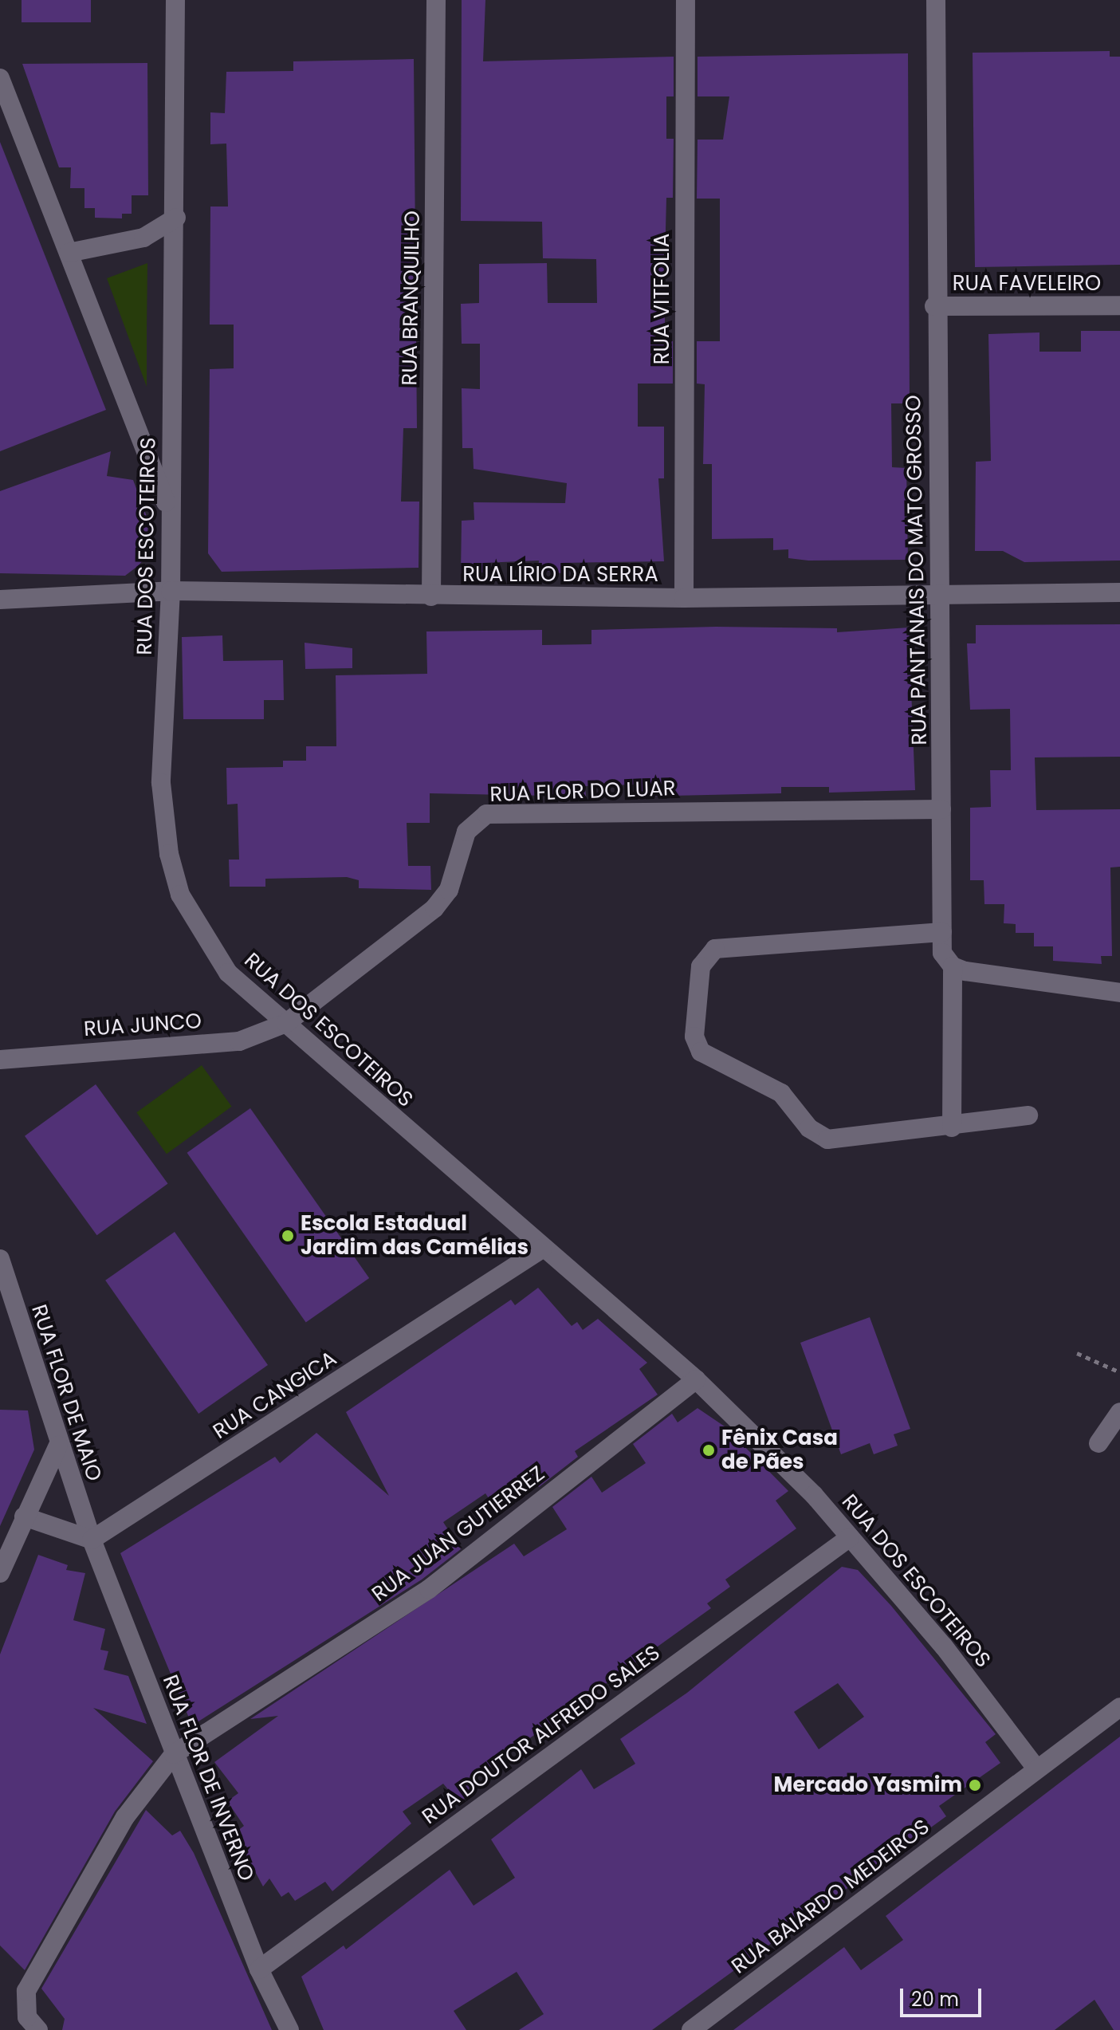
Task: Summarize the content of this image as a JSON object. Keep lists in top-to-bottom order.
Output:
{
  "streets": {
    "street": [
      "RUA FAVELEIRO",
      "RUA BRANQUILHO",
      "RUA VITFOLIA",
      "RUA DOS ESCOTEIROS",
      "RUA PANTANAIS DO MATO GROSSO",
      "RUA LÍRIO DA SERRA",
      "RUA FLOR DO LUAR",
      "RUA JUNCO",
      "RUA FLOR DE MAIO",
      "RUA CANGICA",
      "RUA JUAN GUTIERREZ",
      "RUA DOUTOR ALFREDO SALES",
      "RUA FLOR DE INVERNO",
      "RUA BAIARDO MEDEIROS"
    ]
  },
  "crossings": [
    ["RUA FAVELEIRO", "RUA PANTANAIS DO MATO GROSSO"],
    ["RUA BRANQUILHO", "RUA LÍRIO DA SERRA"],
    ["RUA VITFOLIA", "RUA LÍRIO DA SERRA"],
    ["RUA DOS ESCOTEIROS", "RUA LÍRIO DA SERRA"],
    ["RUA DOS ESCOTEIROS", "RUA FLOR DO LUAR"],
    ["RUA DOS ESCOTEIROS", "RUA JUNCO"],
    ["RUA DOS ESCOTEIROS", "RUA CANGICA"],
    ["RUA DOS ESCOTEIROS", "RUA JUAN GUTIERREZ"],
    ["RUA DOS ESCOTEIROS", "RUA DOUTOR ALFREDO SALES"],
    ["RUA DOS ESCOTEIROS", "RUA BAIARDO MEDEIROS"],
    ["RUA PANTANAIS DO MATO GROSSO", "RUA LÍRIO DA SERRA"],
    ["RUA PANTANAIS DO MATO GROSSO", "RUA FLOR DO LUAR"],
    ["RUA FLOR DO LUAR", "RUA JUNCO"],
    ["RUA FLOR DE MAIO", "RUA CANGICA"],
    ["RUA FLOR DE MAIO", "RUA FLOR DE INVERNO"],
    ["RUA CANGICA", "RUA FLOR DE INVERNO"],
    ["RUA JUAN GUTIERREZ", "RUA FLOR DE INVERNO"],
    ["RUA DOUTOR ALFREDO SALES", "RUA FLOR DE INVERNO"]
  ],
  "places": ["Escola Estadual Jardim das Camélias", "Fênix Casa de Pães", "Mercado Yasmim"],
  "scale_bar": "20 m"
}
